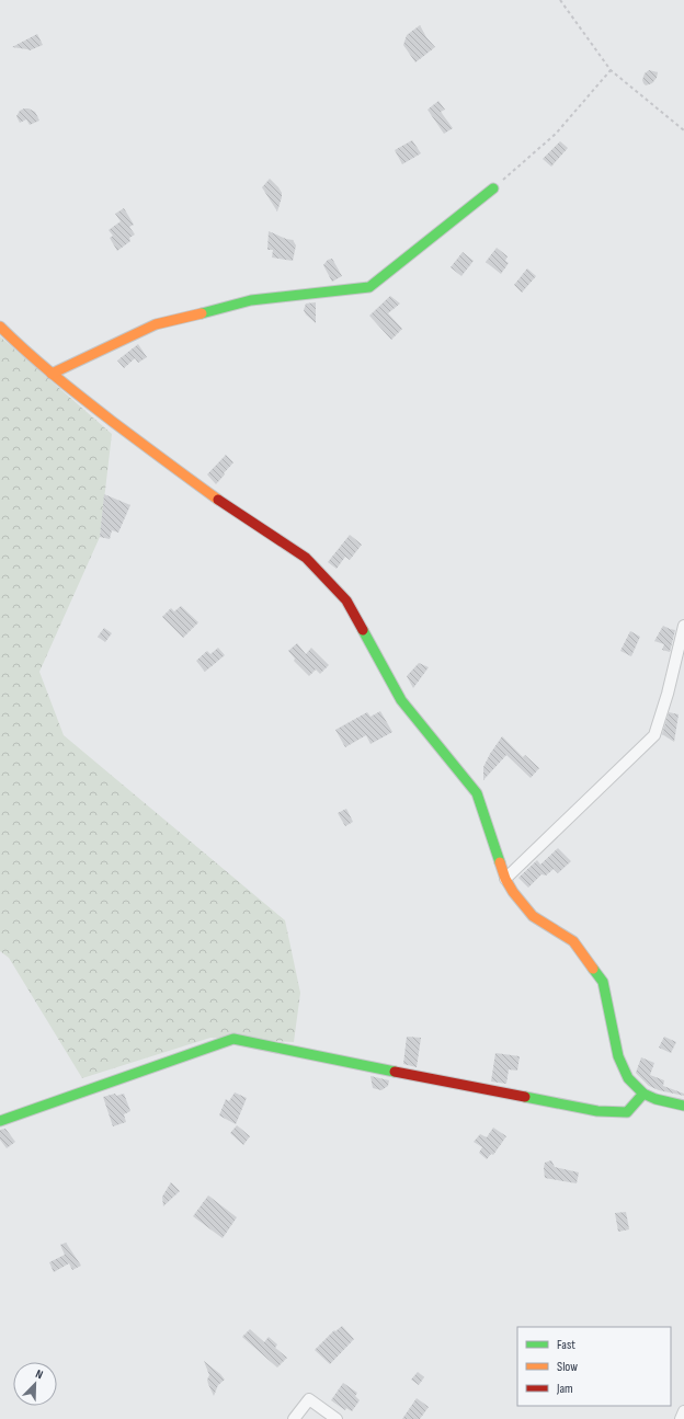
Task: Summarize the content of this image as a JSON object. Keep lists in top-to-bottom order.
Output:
{
  "legend": ["Fast", "Slow", "Jam"],
  "north": "top right"
}
